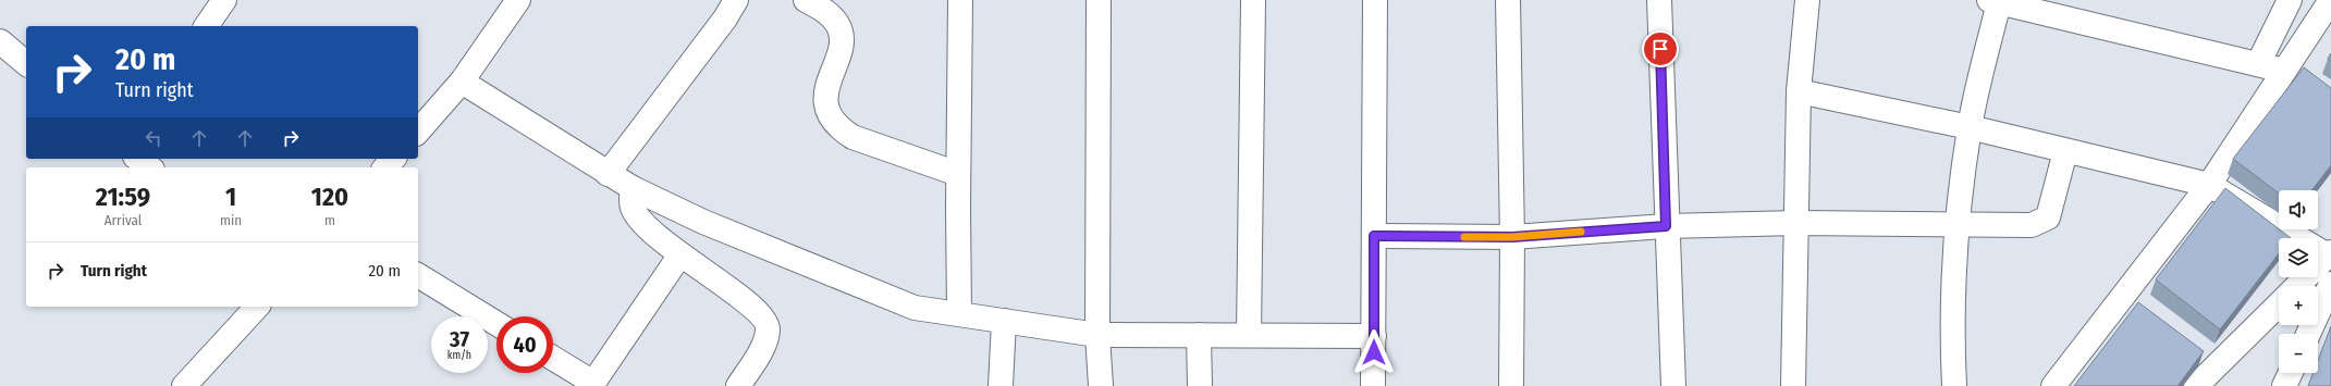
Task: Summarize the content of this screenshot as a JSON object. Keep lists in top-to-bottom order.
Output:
{
  "page": {
    "turn": ["20 m", "Turn right"],
    "eta": [
      "21:59",
      "Arrival",
      "1",
      "min",
      "120",
      "m"
    ],
    "map_buttons": ["+", "−"],
    "list": [
      {
        "name": "Turn right",
        "value": "20 m"
      }
    ],
    "speed": "37 km/h",
    "limit": "40"
  }
}
